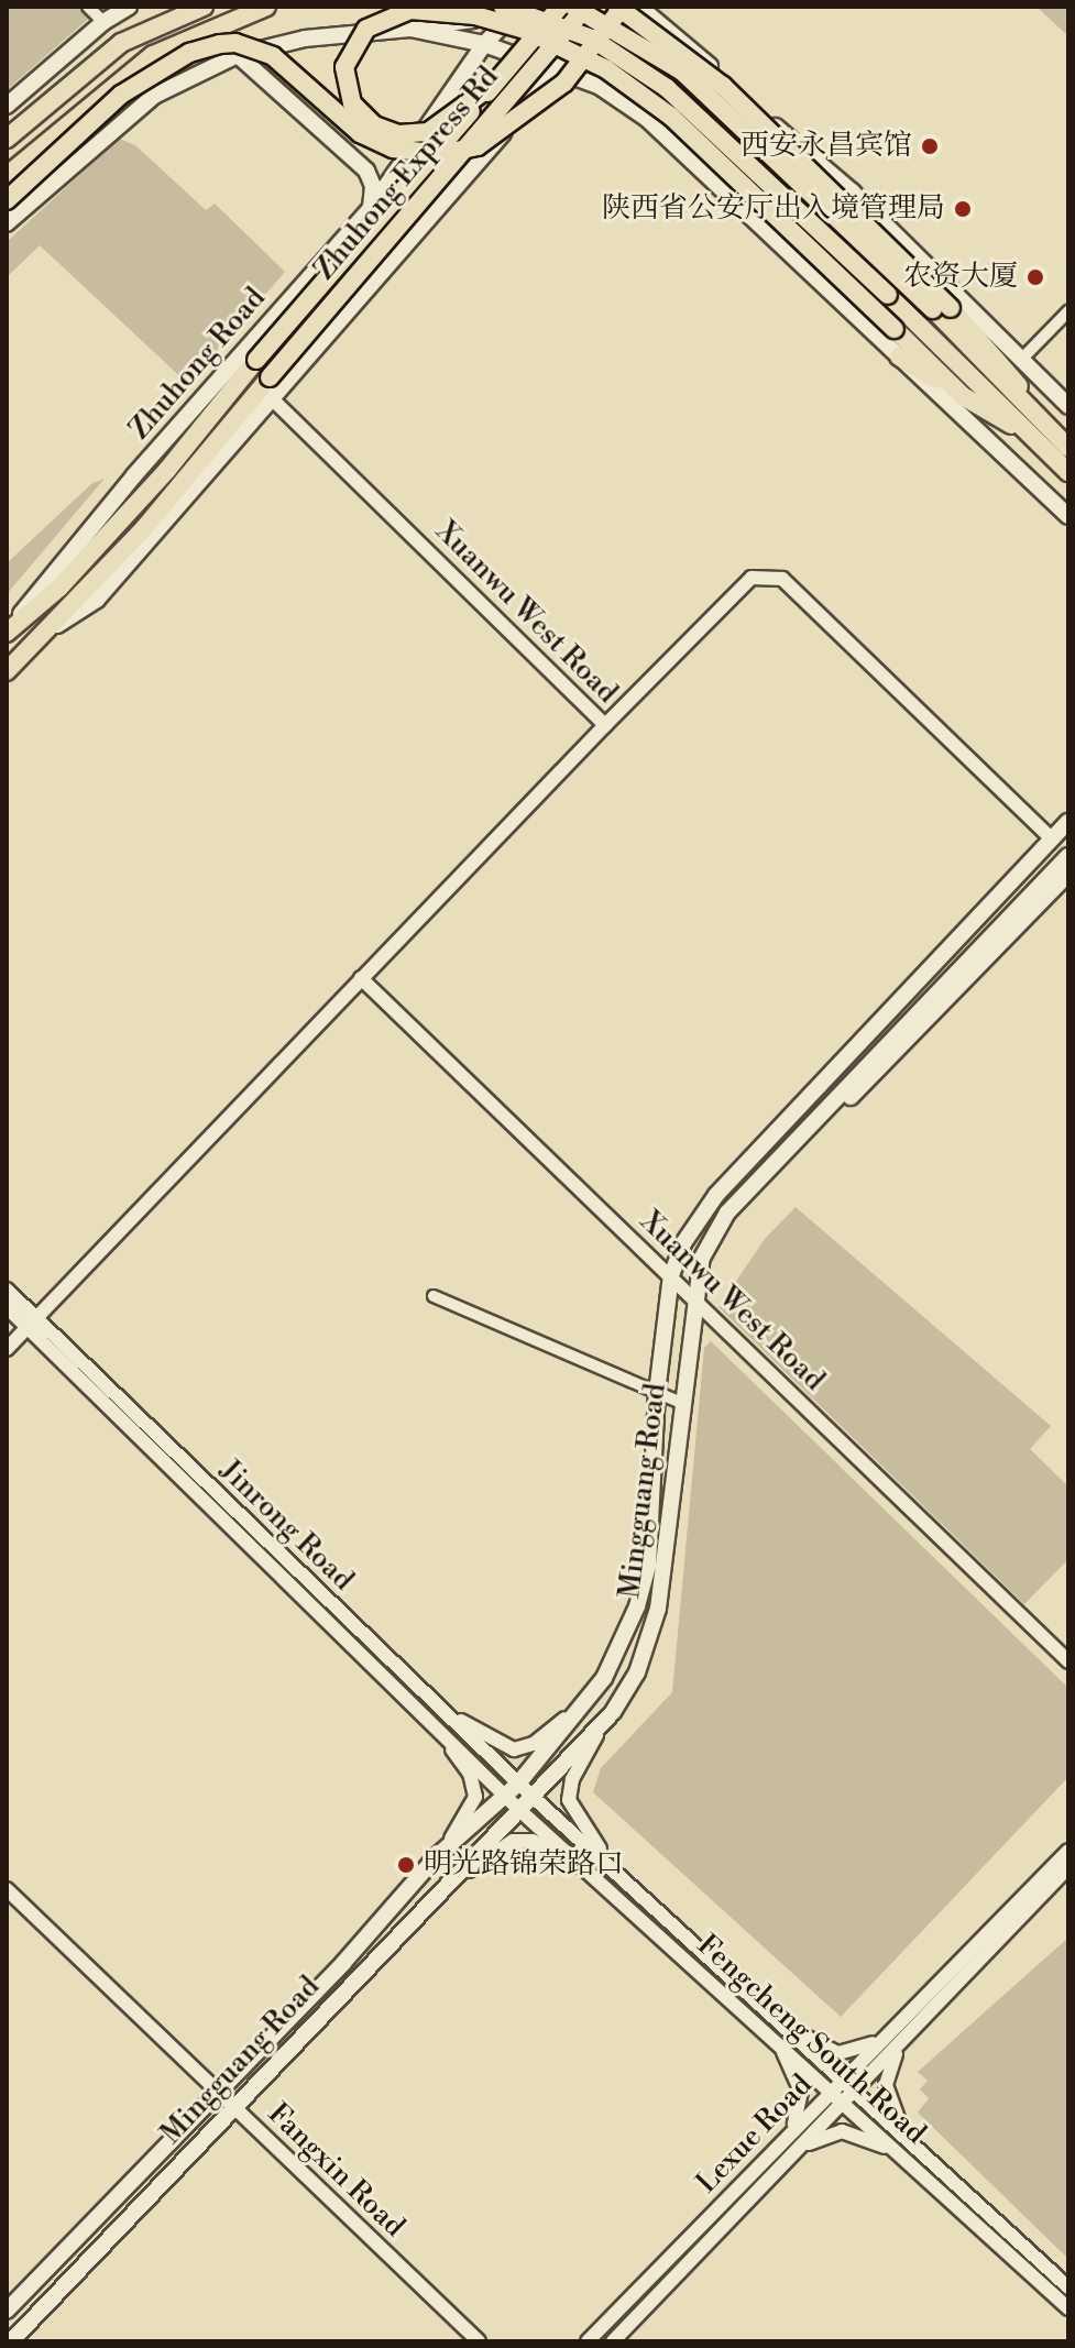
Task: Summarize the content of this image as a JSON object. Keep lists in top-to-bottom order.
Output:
{
  "streets": {
    "main road": ["Zhuhong Express Rd", "Zhuhong Road", "Mingguang Road"],
    "street": [
      "Xuanwu West Road",
      "Jinrong Road",
      "Fengcheng South Road",
      "Lexue Road",
      "Fangxin Road"
    ]
  },
  "crossings": [
    ["Zhuhong Express Rd", "Zhuhong Road"],
    ["Xuanwu West Road", "Mingguang Road"],
    ["Xuanwu West Road", "Jinrong Road"],
    ["Mingguang Road", "Jinrong Road"],
    ["Mingguang Road", "Fengcheng South Road"],
    ["Mingguang Road", "Fangxin Road"],
    ["Jinrong Road", "Fengcheng South Road"],
    ["Fengcheng South Road", "Lexue Road"]
  ],
  "places": [
    "西安永昌宾馆",
    "陕西省公安厅出入境管理局",
    "农资大厦",
    "明光路锦荣路口"
  ]
}
